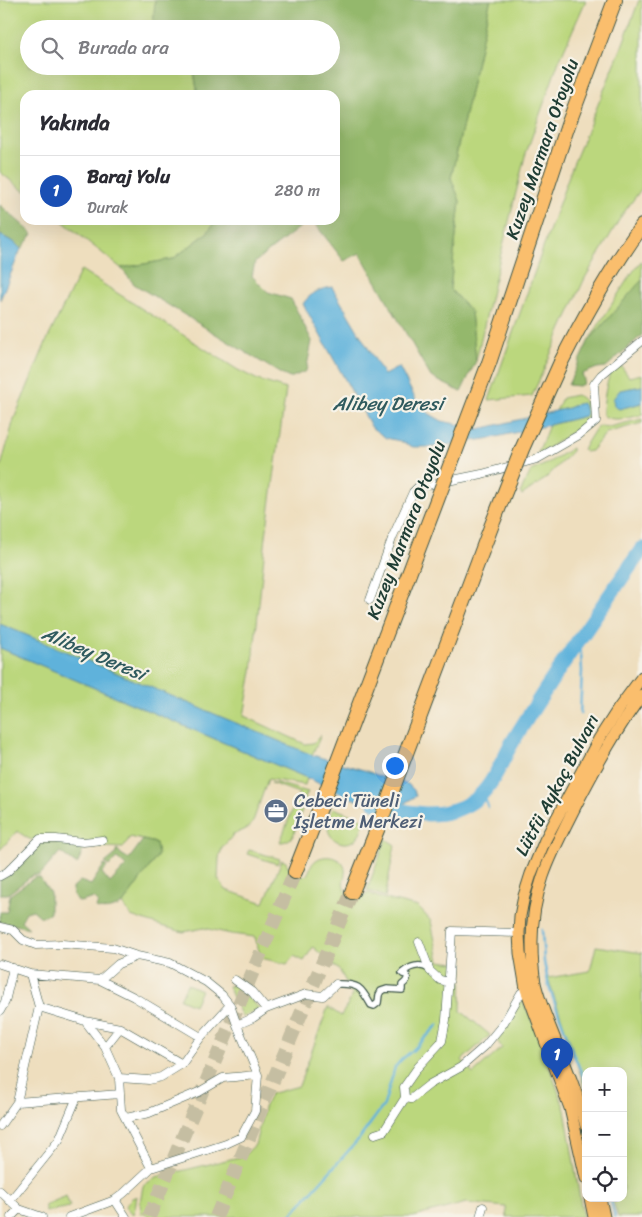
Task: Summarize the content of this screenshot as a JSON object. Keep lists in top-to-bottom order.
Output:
{
  "streets": {
    "highway": ["Kuzey Marmara Otoyolu"],
    "main road": ["Lütfü Aykaç Bulvarı"]
  },
  "water": ["Alibey Deresi"],
  "places": {
    "office": ["Cebeci Tüneli İşletme Merkezi"]
  },
  "page": {
    "search": "Burada ara",
    "heading": "Yakında",
    "list": [
      {
        "mark": "1",
        "name": "Baraj Yolu",
        "note": "Durak",
        "value": "280 m"
      }
    ],
    "pins": "1",
    "map_buttons": ["+", "−"]
  }
}
